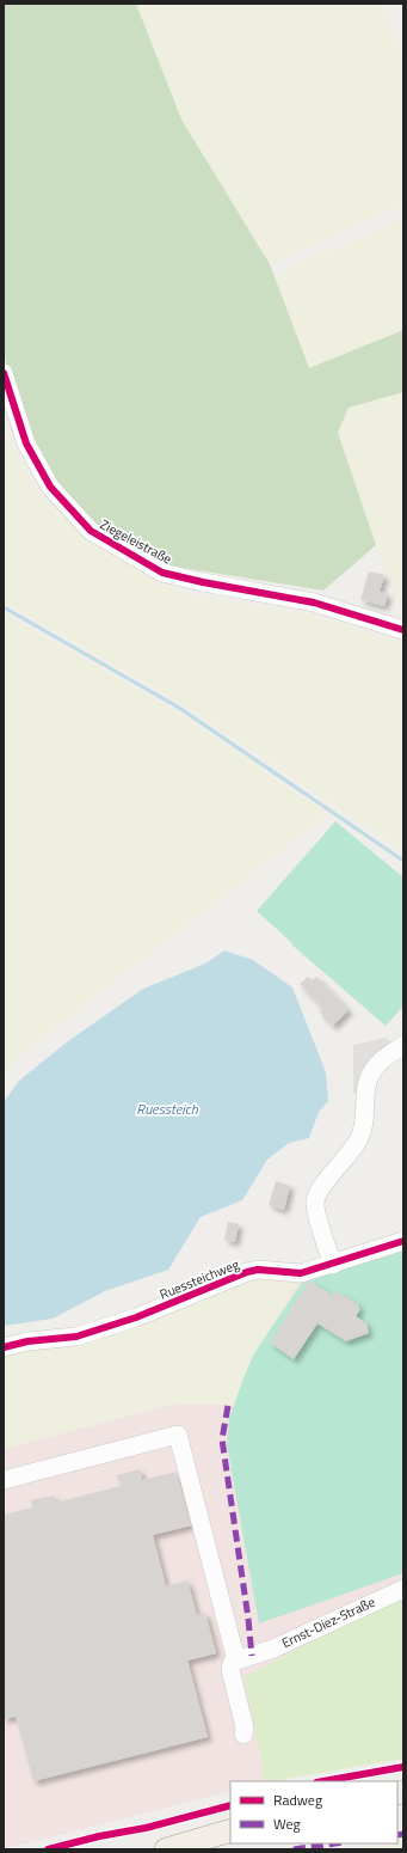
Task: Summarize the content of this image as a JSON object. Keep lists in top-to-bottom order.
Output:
{
  "streets": {
    "street": ["Ziegeleistraße", "Ruessteichweg", "Ernst-Diez-Straße"]
  },
  "water": ["Ruessteich"],
  "legend": ["Radweg", "Weg"]
}
